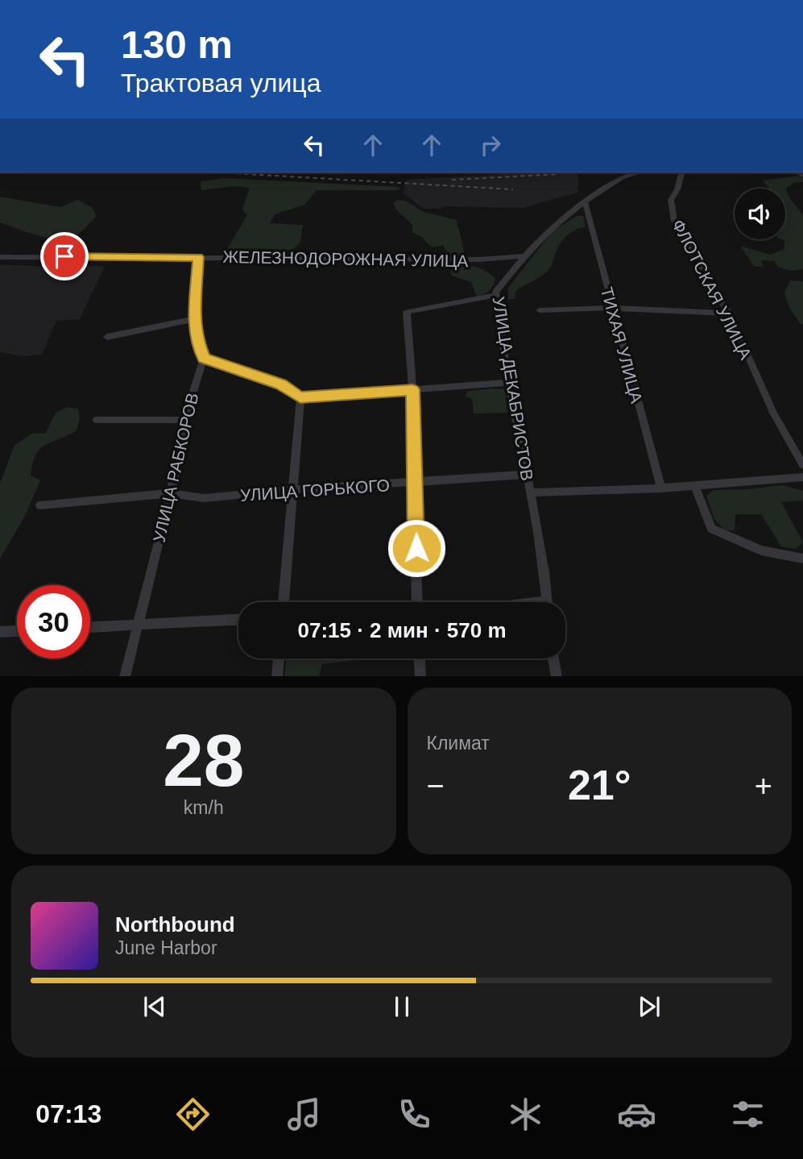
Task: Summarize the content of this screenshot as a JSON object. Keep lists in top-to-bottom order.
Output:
{
  "streets": {
    "street": [
      "ЖЕЛЕЗНОДОРОЖНАЯ УЛИЦА",
      "ФЛОТСКАЯ УЛИЦА",
      "ТИХАЯ УЛИЦА",
      "УЛИЦА ДЕКАБРИСТОВ",
      "УЛИЦА РАБКОРОВ",
      "УЛИЦА ГОРЬКОГО"
    ]
  },
  "crossings": [
    ["ЖЕЛЕЗНОДОРОЖНАЯ УЛИЦА", "УЛИЦА ДЕКАБРИСТОВ"],
    ["ТИХАЯ УЛИЦА", "УЛИЦА ДЕКАБРИСТОВ"],
    ["УЛИЦА ДЕКАБРИСТОВ", "УЛИЦА ГОРЬКОГО"],
    ["УЛИЦА РАБКОРОВ", "УЛИЦА ГОРЬКОГО"]
  ],
  "page": {
    "turn": ["130 m", "Трактовая улица"],
    "limit": "30",
    "trip": "07:15 · 2 мин · 570 m",
    "tile": [
      ["28", "km/h"],
      "Климат"
    ],
    "heat": ["−", "21°", "+"],
    "song": ["Northbound", "June Harbor"],
    "tabs": "07:13"
  }
}
